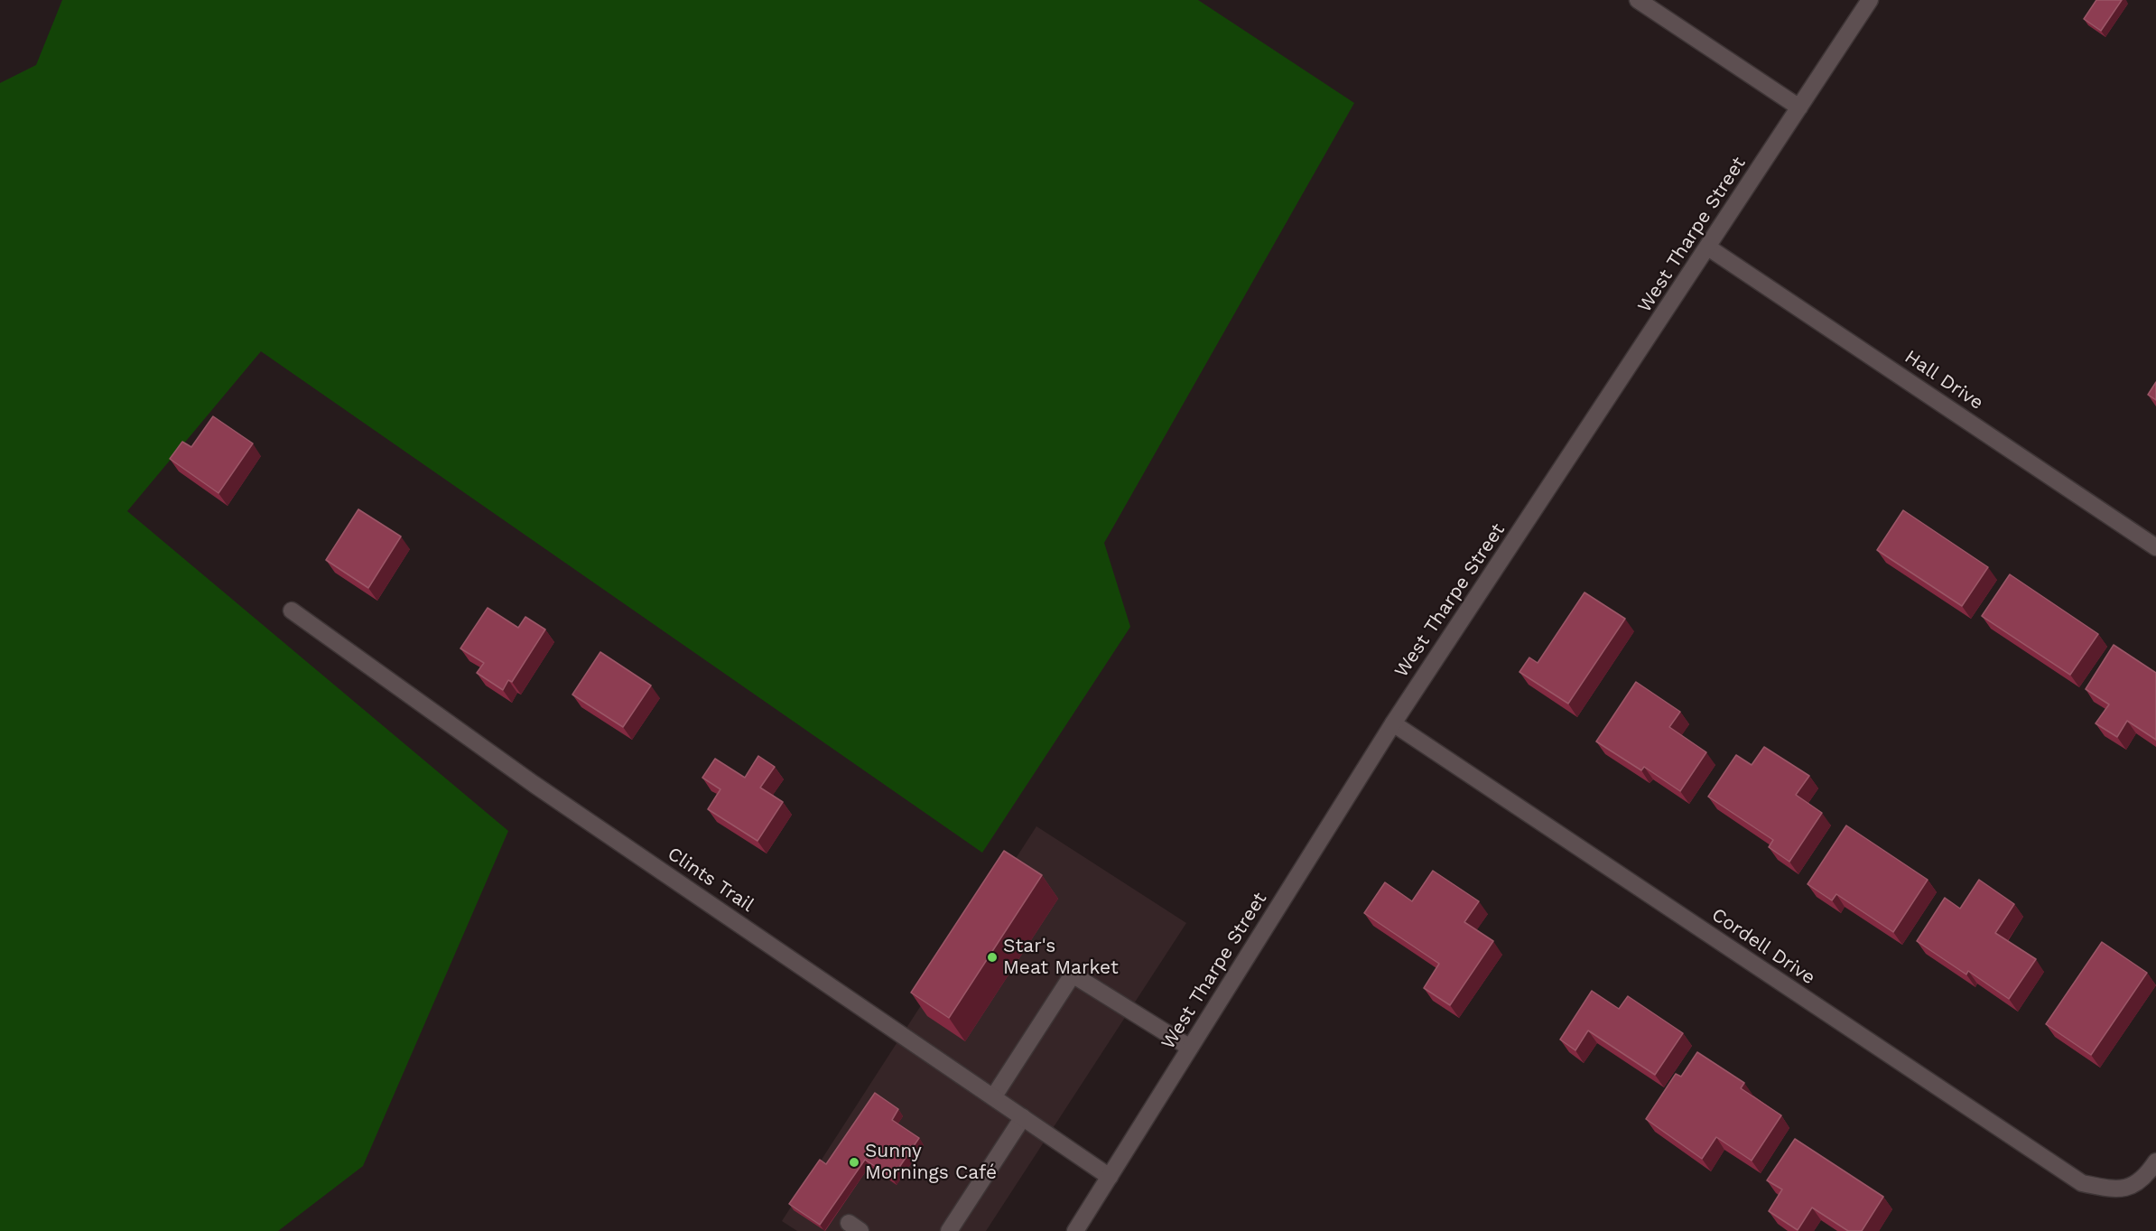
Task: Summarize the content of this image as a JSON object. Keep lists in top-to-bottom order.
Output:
{
  "streets": {
    "street": [
      "West Tharpe Street",
      "Hall Drive",
      "Clints Trail",
      "Cordell Drive"
    ]
  },
  "crossings": [
    ["West Tharpe Street", "Hall Drive"],
    ["West Tharpe Street", "Clints Trail"],
    ["West Tharpe Street", "Cordell Drive"]
  ],
  "places": ["Star's Meat Market", "Sunny Mornings Café"]
}
